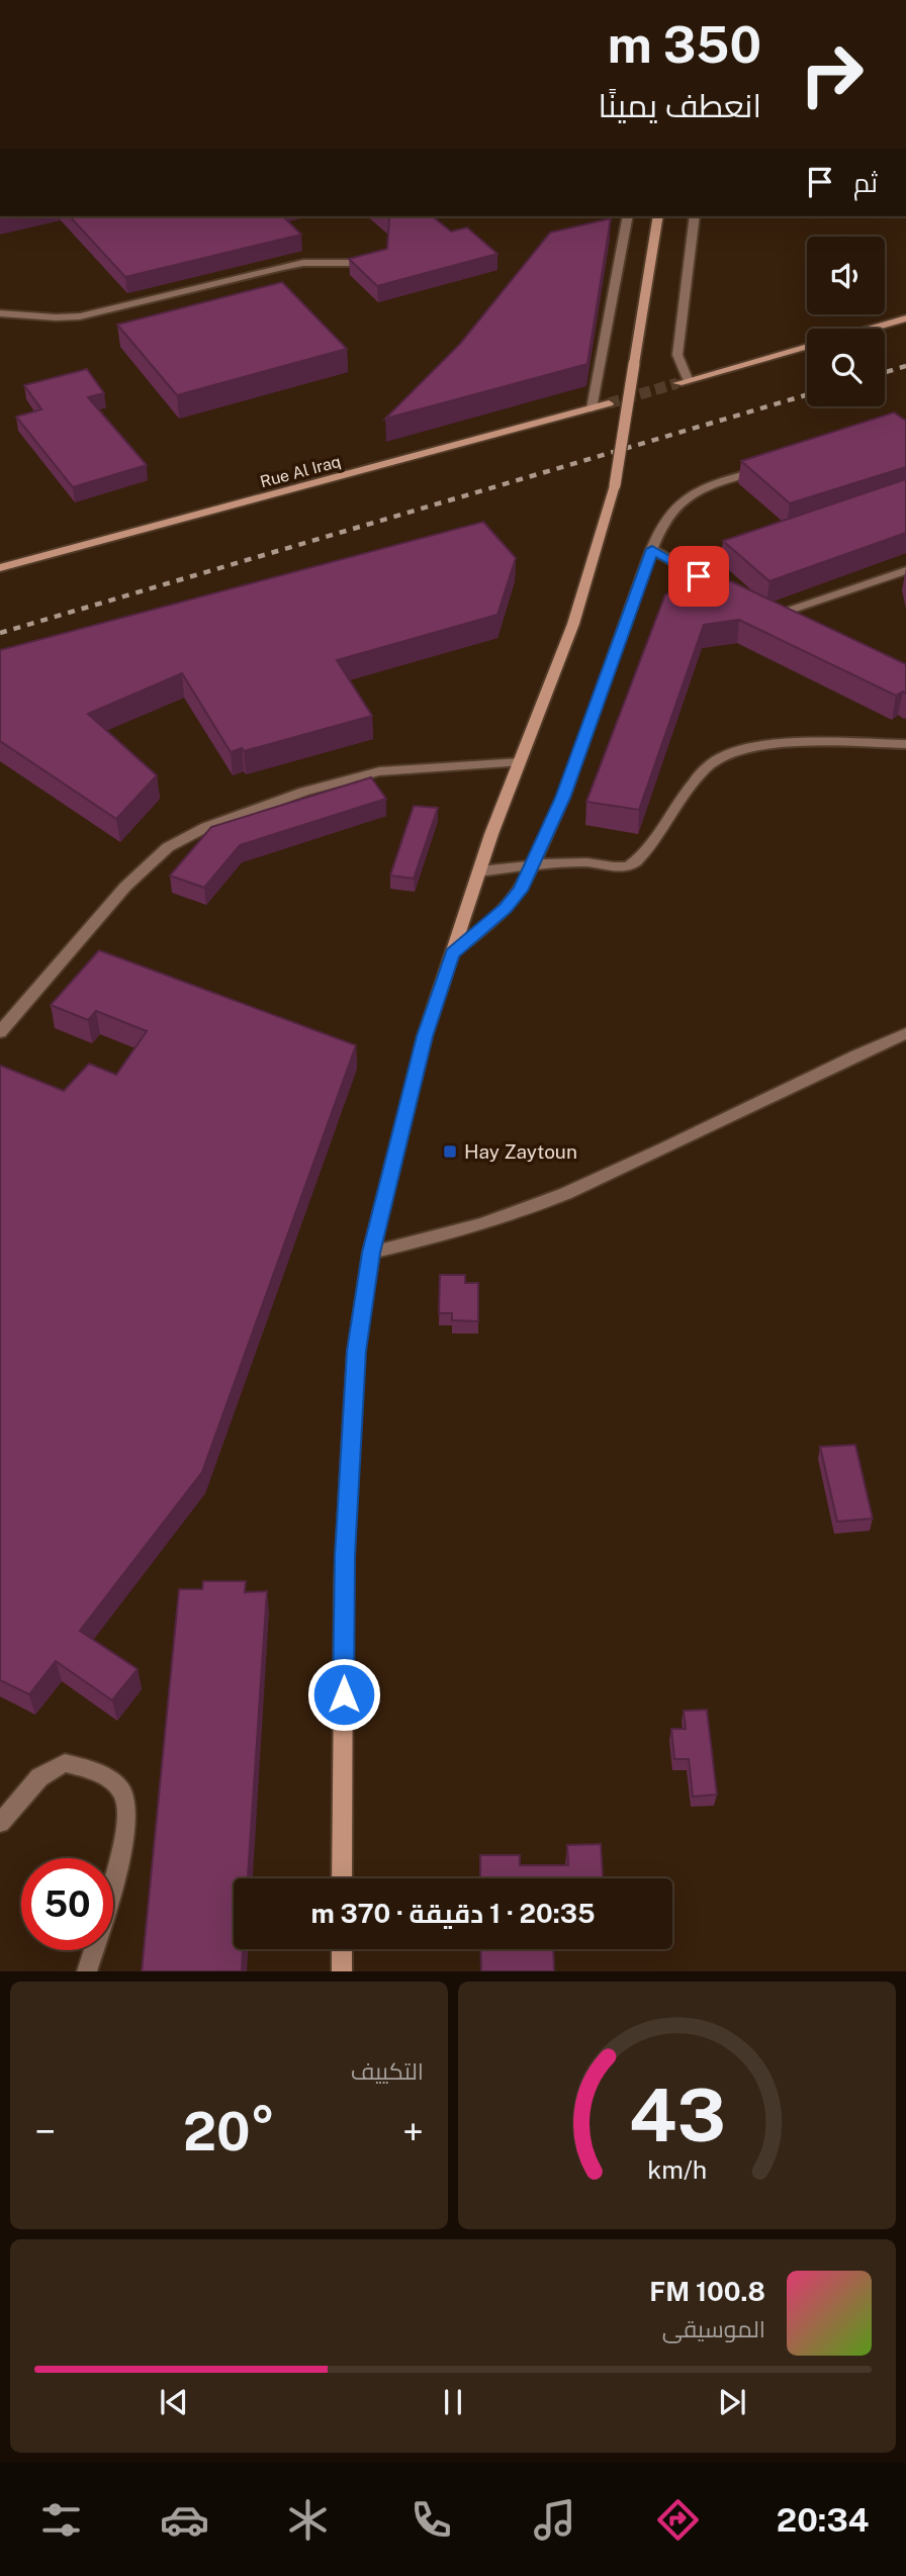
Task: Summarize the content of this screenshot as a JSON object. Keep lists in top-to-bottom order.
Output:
{
  "streets": {
    "main road": ["Rue Al Iraq"]
  },
  "places": {
    "transit": ["Hay Zaytoun"]
  },
  "page": {
    "turn": ["350 m", "انعطف يمينًا"],
    "then": "ثم",
    "limit": "50",
    "trip": "20:35 · 1 دقيقة · 370 m",
    "tile": "التكييف",
    "heat": ["−", "20°", "+"],
    "song": ["100.8 FM", "الموسيقى"],
    "tabs": "20:34",
    "gauge": ["43", "km/h"]
  }
}
